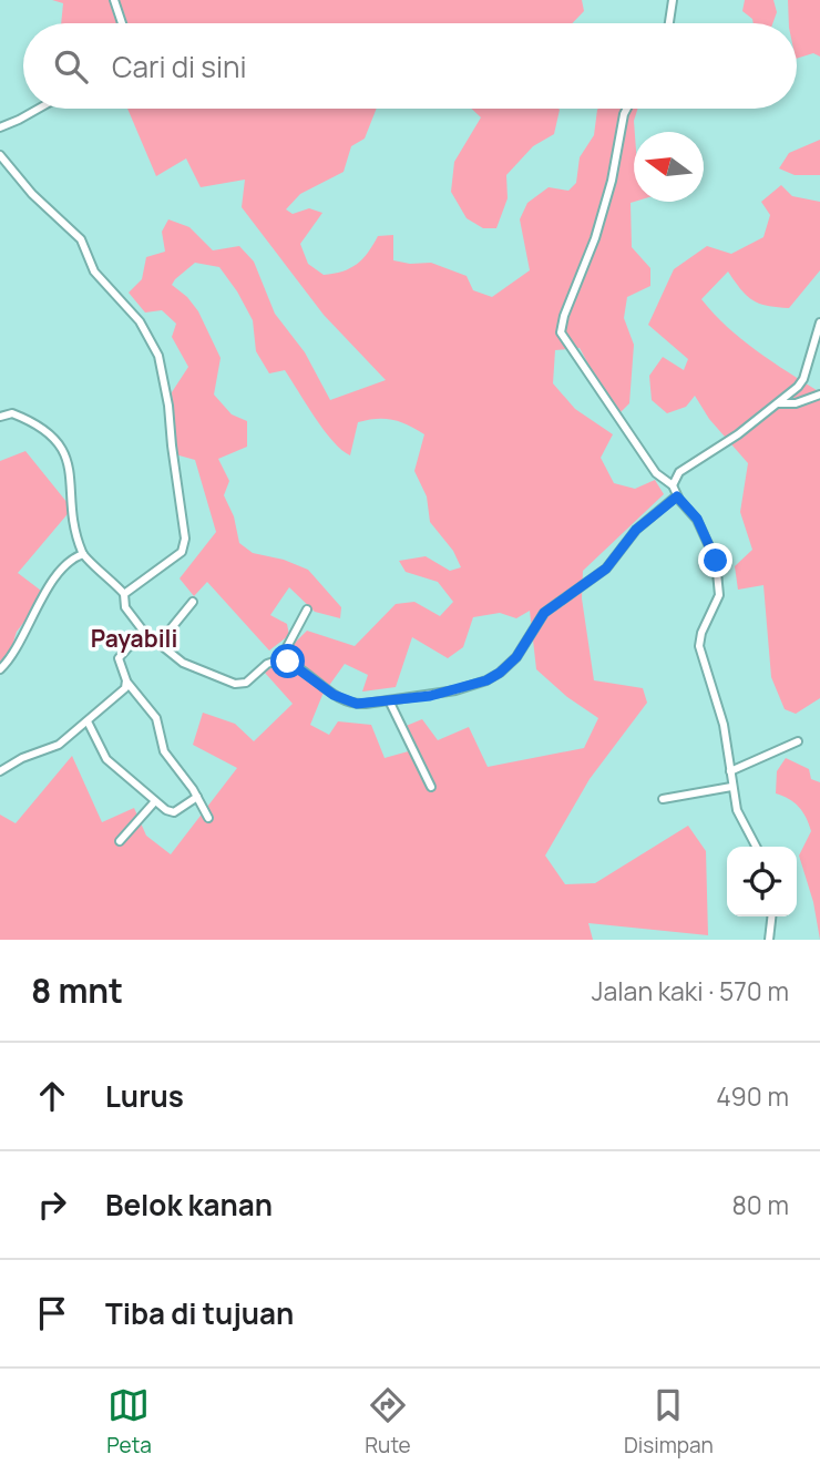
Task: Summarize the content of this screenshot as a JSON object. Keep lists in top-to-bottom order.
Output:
{
  "districts": ["Payabili"],
  "north": "left",
  "page": {
    "search": "Cari di sini",
    "heading": ["8 mnt", "Jalan kaki · 570 m"],
    "list": [
      ["Lurus", "490 m"],
      ["Belok kanan", "80 m"],
      "Tiba di tujuan"
    ],
    "nav": ["Peta", "Rute", "Disimpan"]
  }
}
